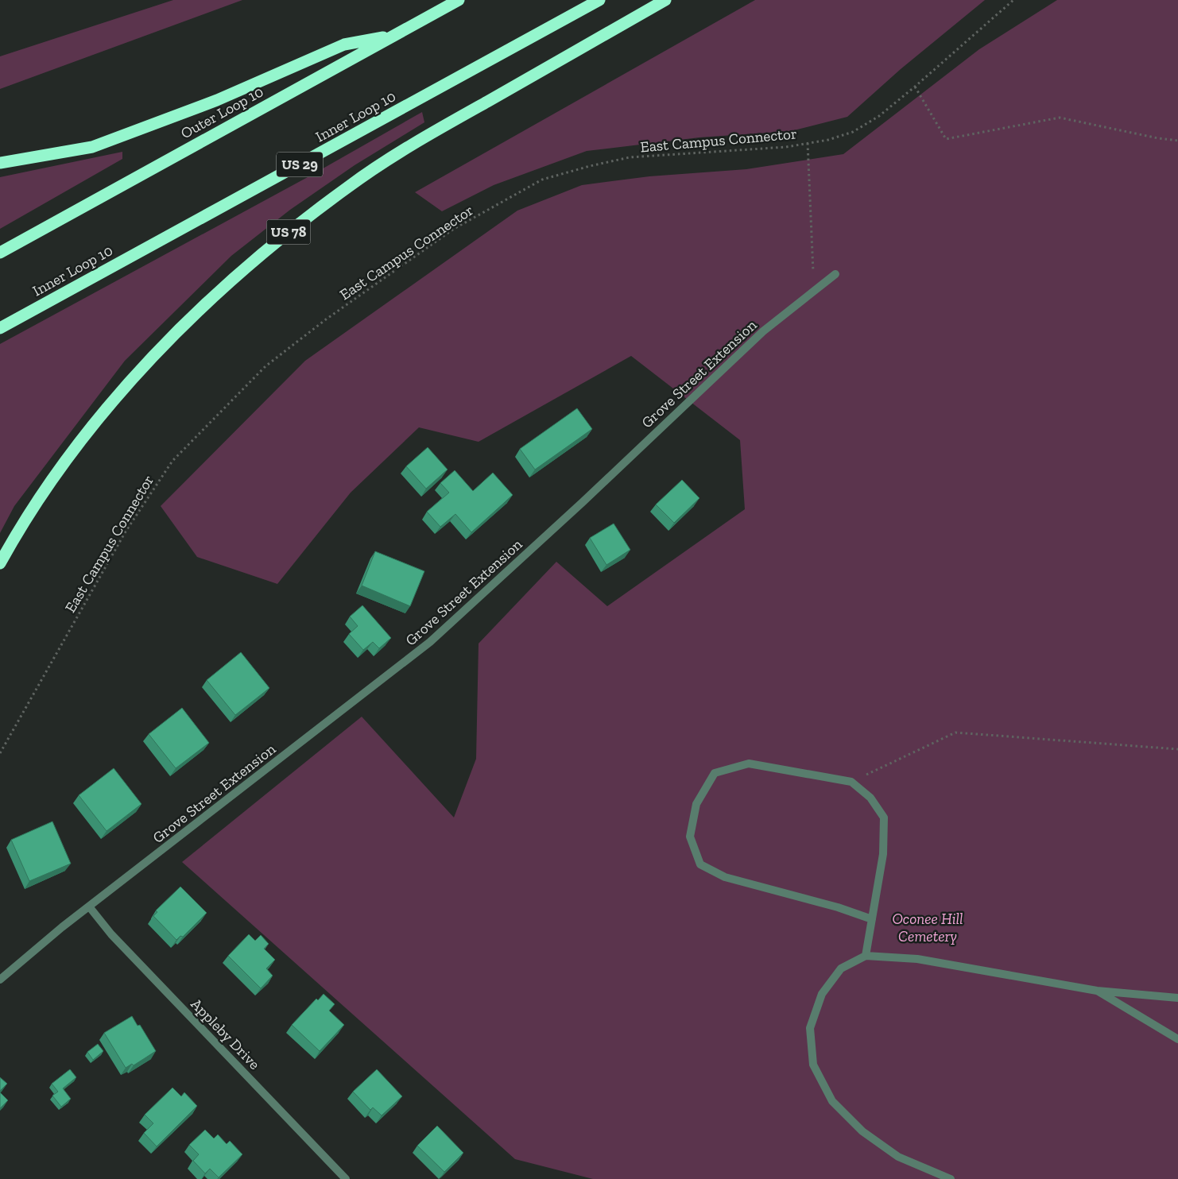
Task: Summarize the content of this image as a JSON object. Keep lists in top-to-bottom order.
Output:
{
  "streets": {
    "highway": [
      "Outer Loop 10",
      "Inner Loop 10",
      "US 29",
      "US 78"
    ],
    "street": ["Grove Street Extension", "Appleby Drive"],
    "path": ["East Campus Connector"]
  },
  "crossings": [
    ["Grove Street Extension", "Appleby Drive"]
  ],
  "parks": ["Oconee Hill Cemetery"]
}
